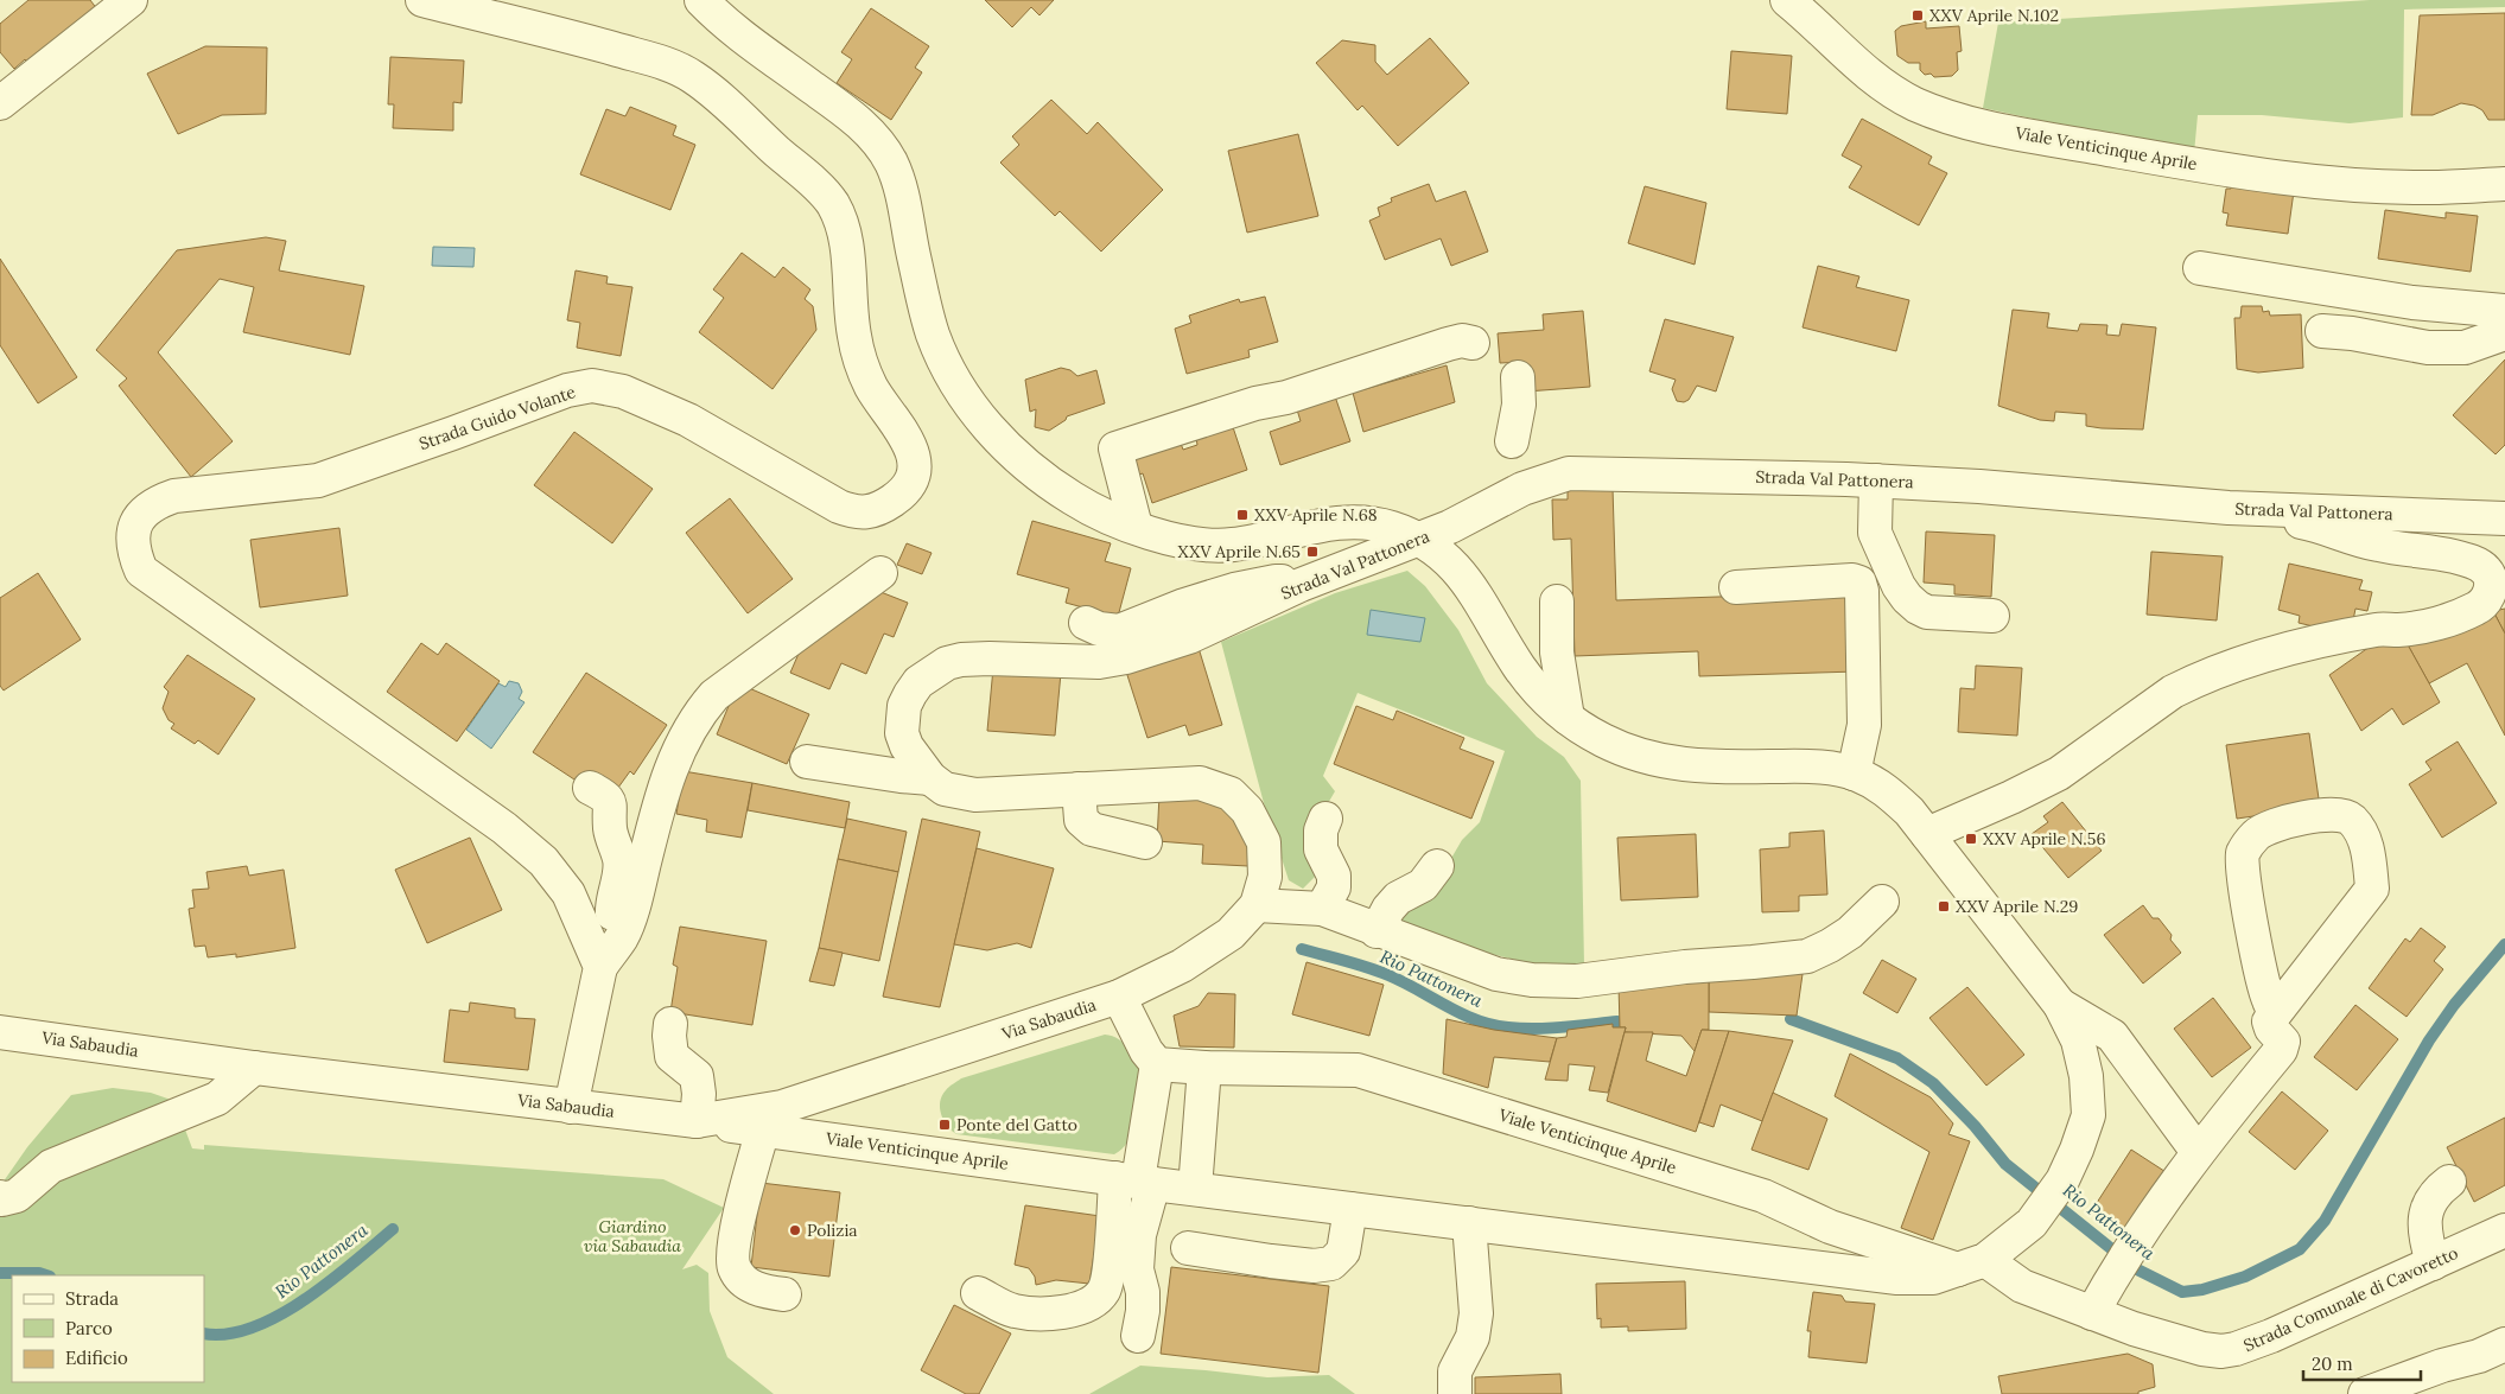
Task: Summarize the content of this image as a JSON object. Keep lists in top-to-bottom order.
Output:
{
  "streets": {
    "street": [
      "Viale Venticinque Aprile",
      "Strada Guido Volante",
      "Strada Val Pattonera",
      "Via Sabaudia",
      "Strada Comunale di Cavoretto"
    ]
  },
  "crossings": [
    ["Viale Venticinque Aprile", "Strada Val Pattonera"],
    ["Viale Venticinque Aprile", "Via Sabaudia"],
    ["Viale Venticinque Aprile", "Strada Comunale di Cavoretto"]
  ],
  "water": ["Rio Pattonera"],
  "parks": ["Giardino via Sabaudia"],
  "places": {
    "transit": [
      "XXV Aprile N.102",
      "XXV Aprile N.68",
      "XXV Aprile N.65",
      "XXV Aprile N.56",
      "XXV Aprile N.29",
      "Ponte del Gatto"
    ],
    "other": ["Polizia"]
  },
  "legend": ["Strada", "Parco", "Edificio"],
  "scale_bar": "20 m"
}
